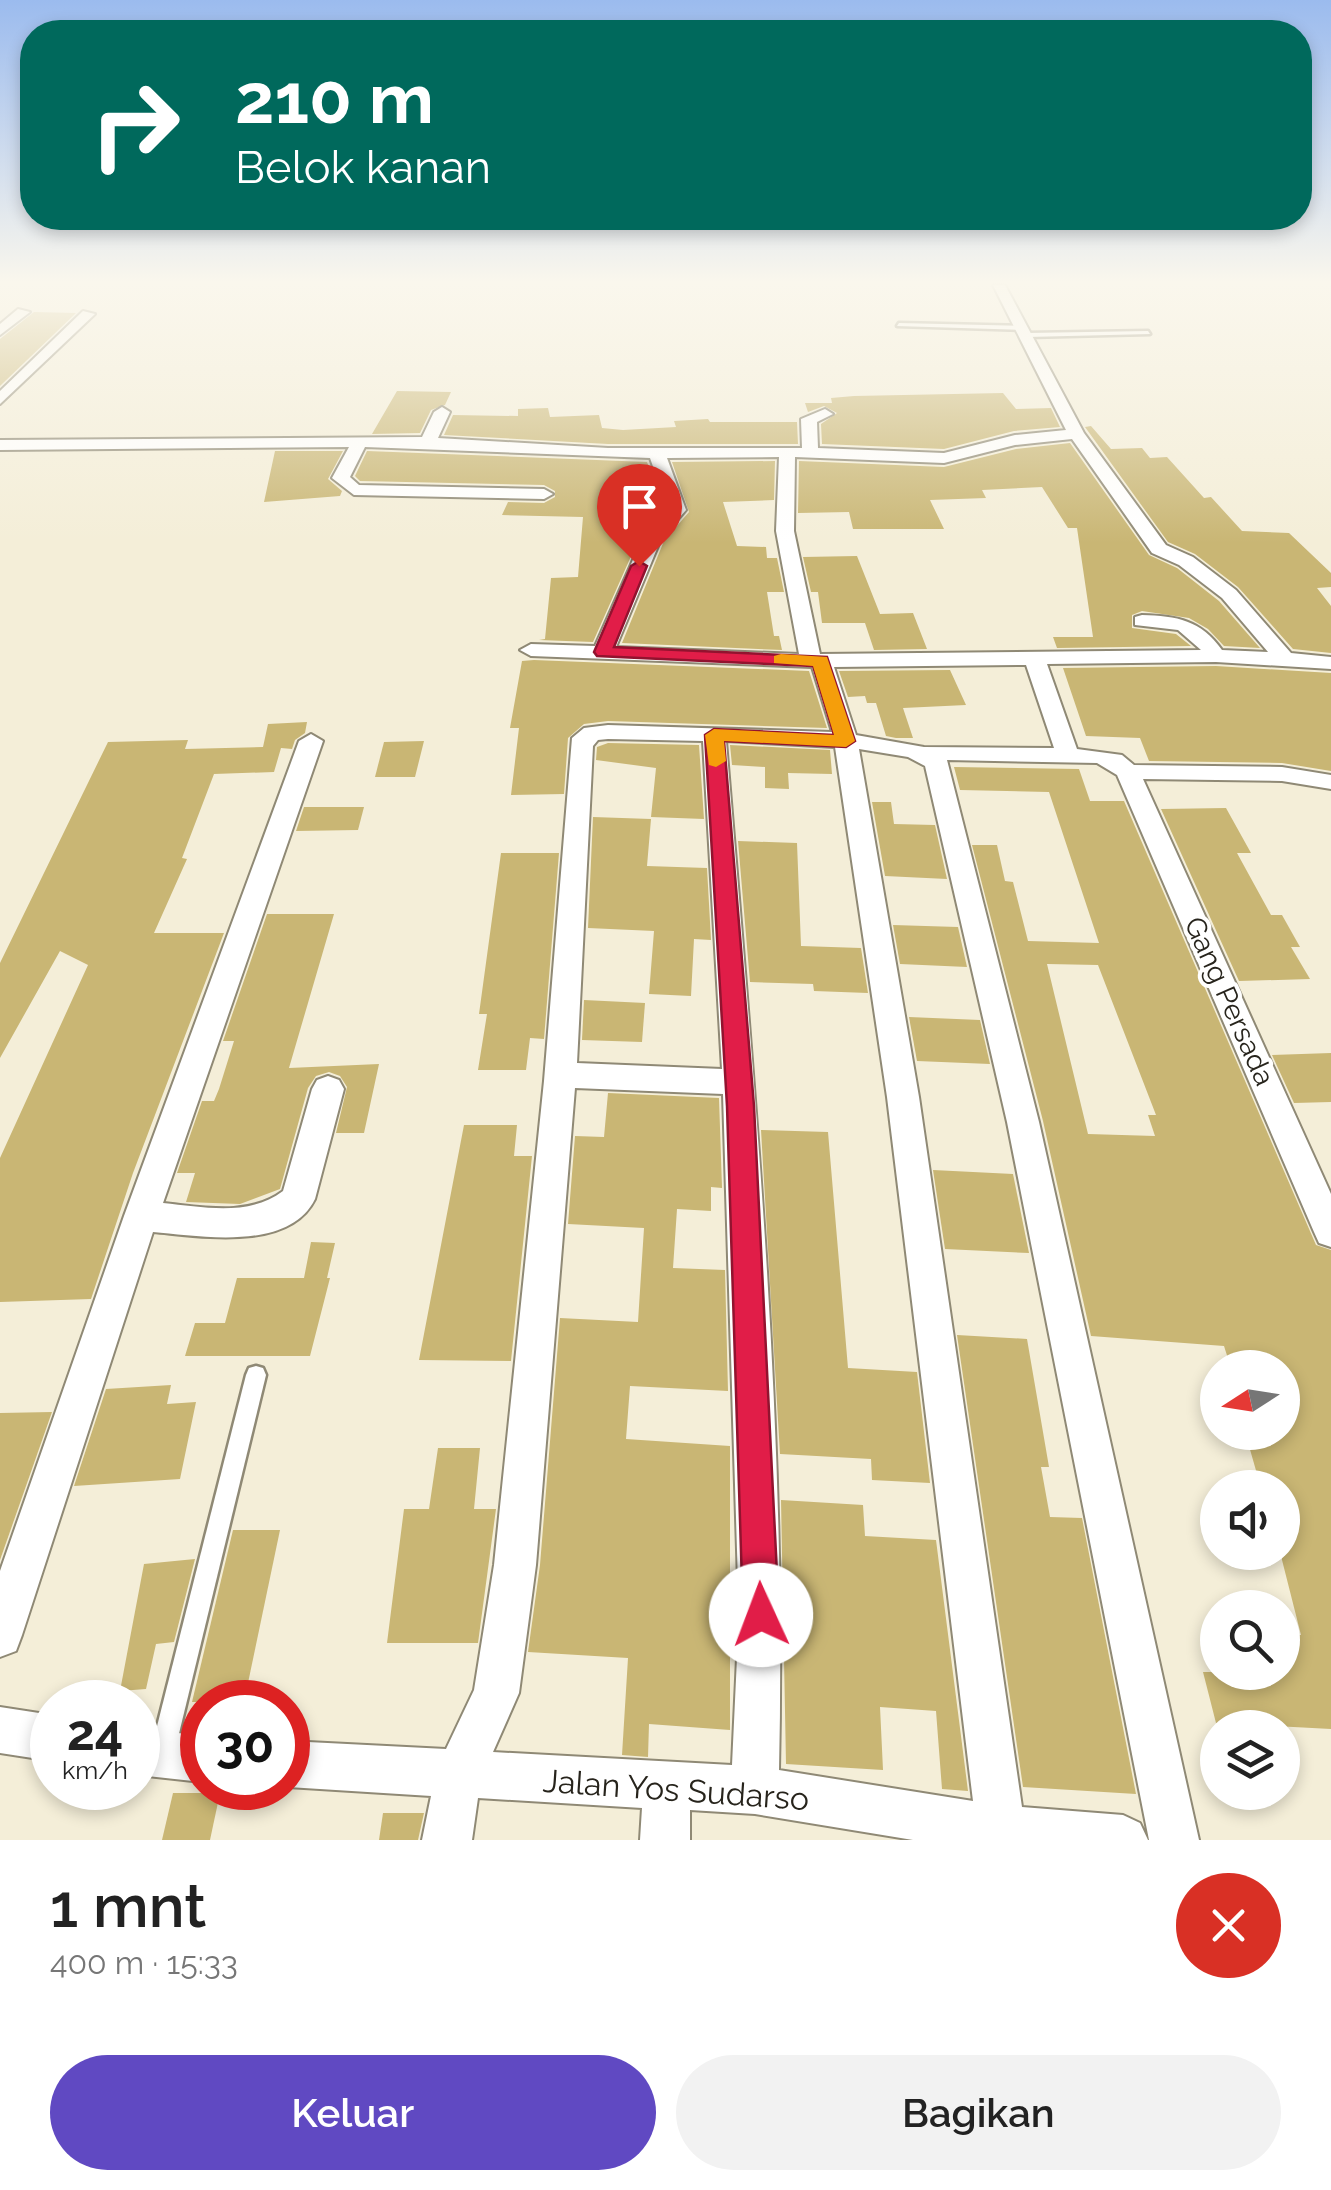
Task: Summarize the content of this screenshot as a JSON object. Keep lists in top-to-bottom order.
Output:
{
  "streets": {
    "street": ["Gang Persada", "Jalan Yos Sudarso"]
  },
  "north": "left",
  "page": {
    "turn": ["210 m", "Belok kanan"],
    "speed": "24 km/h",
    "limit": "30",
    "heading": ["1 mnt", "400 m · 15:33"],
    "buttons": ["Keluar", "Bagikan"]
  }
}
